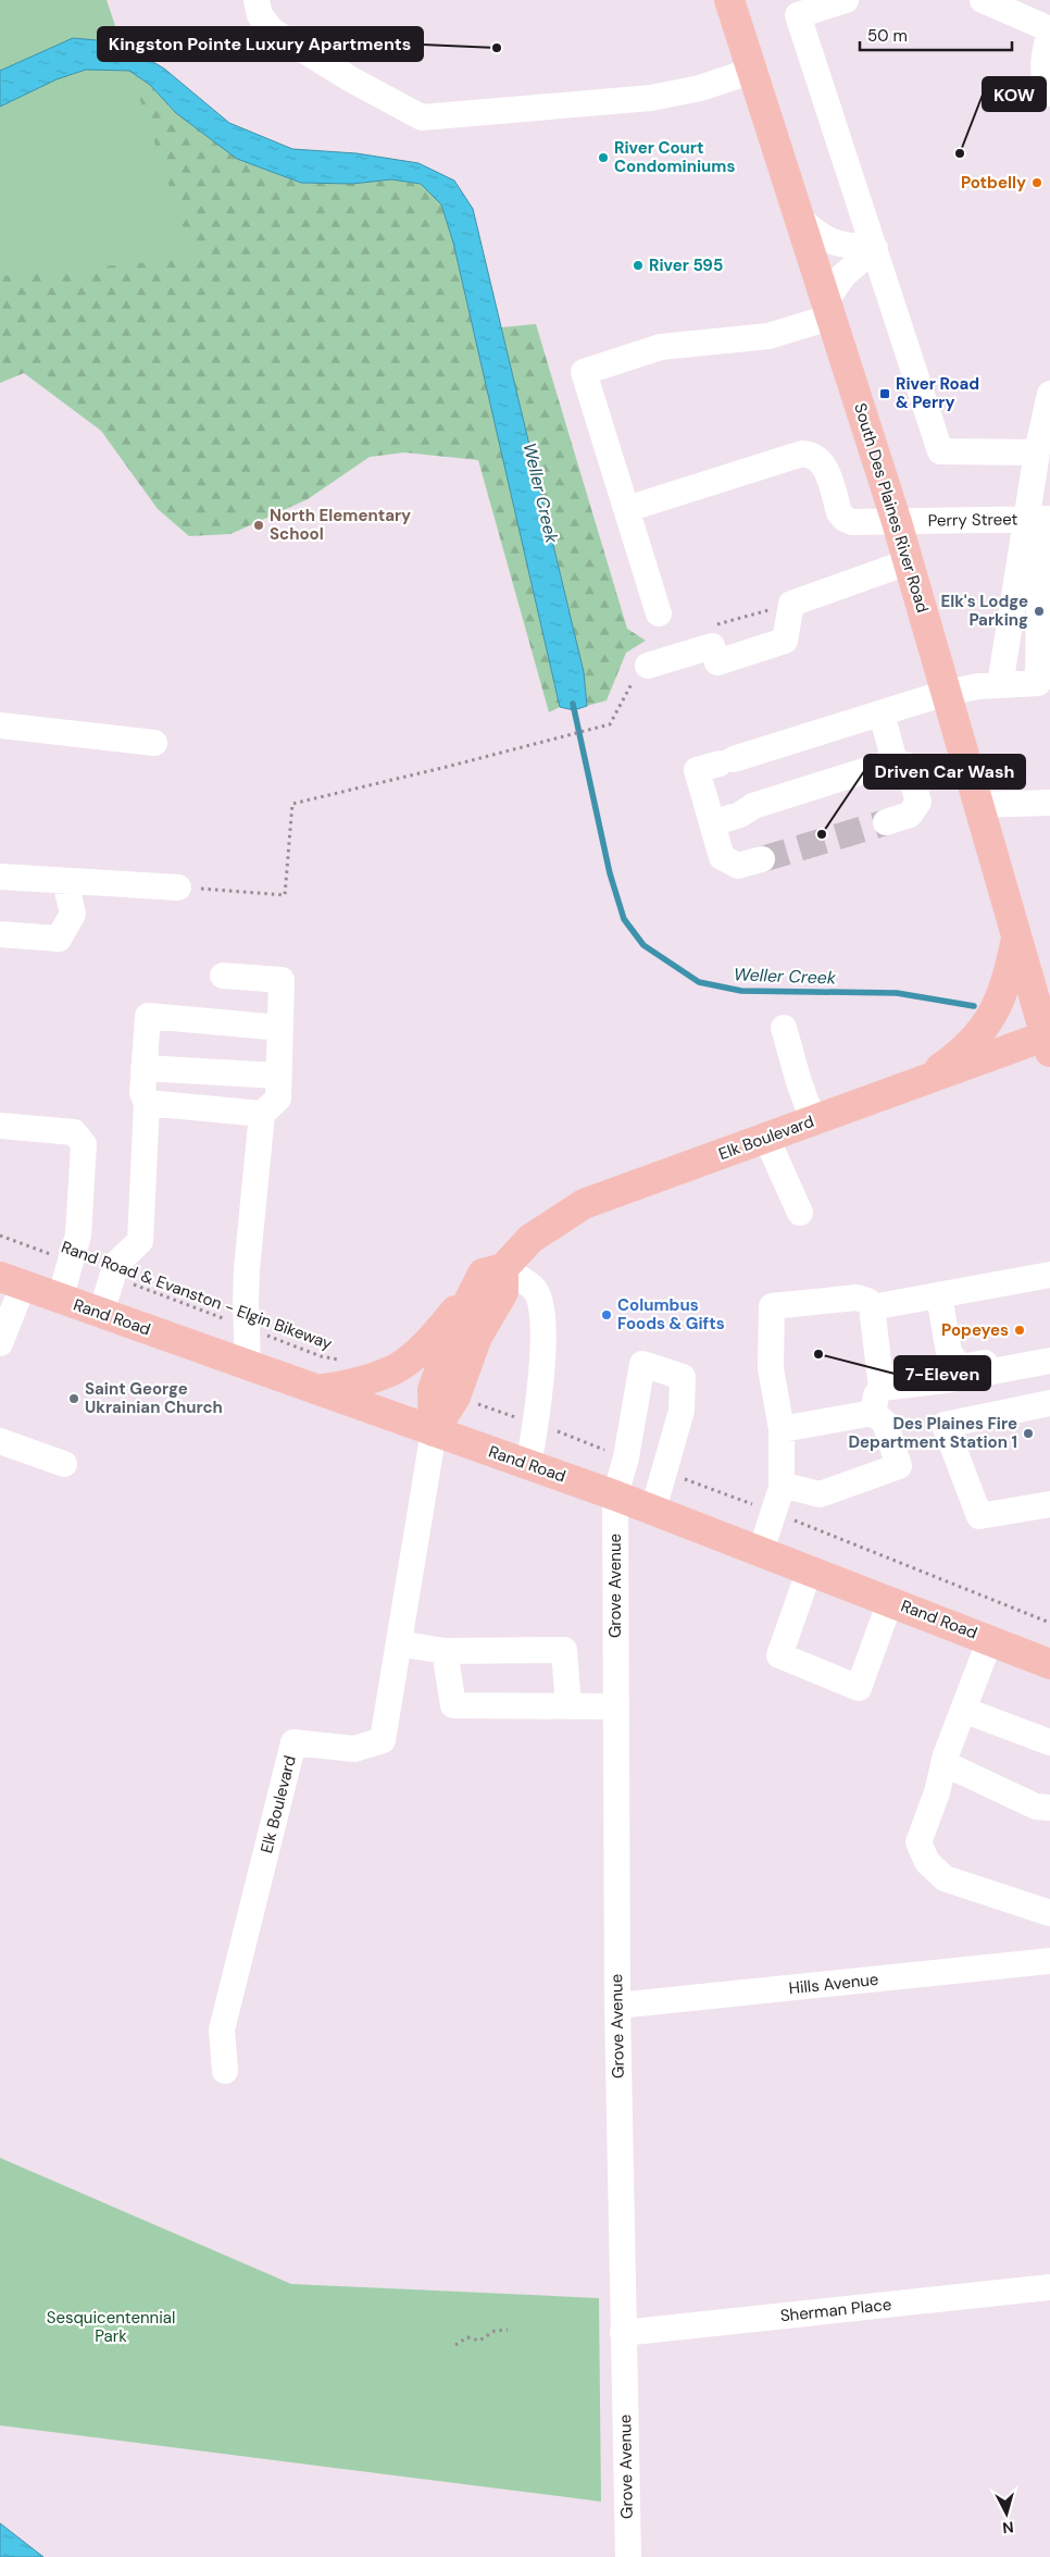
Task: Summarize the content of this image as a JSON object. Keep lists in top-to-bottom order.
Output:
{
  "streets": {
    "main road": ["South Des Plaines River Road", "Elk Boulevard", "Rand Road"],
    "street": [
      "Perry Street",
      "Grove Avenue",
      "Hills Avenue",
      "Sherman Place"
    ],
    "path": ["Rand Road & Evanston - Elgin Bikeway"]
  },
  "crossings": [
    ["South Des Plaines River Road", "Perry Street"],
    ["South Des Plaines River Road", "Elk Boulevard"],
    ["Elk Boulevard", "Rand Road"],
    ["Rand Road", "Grove Avenue"],
    ["Grove Avenue", "Hills Avenue"],
    ["Grove Avenue", "Sherman Place"]
  ],
  "water": ["Weller Creek"],
  "parks": ["Sesquicentennial Park"],
  "places": {
    "other": [
      "Kingston Pointe Luxury Apartments",
      "KOW",
      "River Court Condominiums",
      "Potbelly",
      "River 595",
      "North Elementary School",
      "Elk's Lodge Parking",
      "Driven Car Wash",
      "Columbus Foods & Gifts",
      "Popeyes",
      "7-Eleven",
      "Saint George Ukrainian Church",
      "Des Plaines Fire Department Station 1"
    ],
    "transit": ["River Road & Perry"]
  },
  "scale_bar": "50 m",
  "north": "bottom"
}
